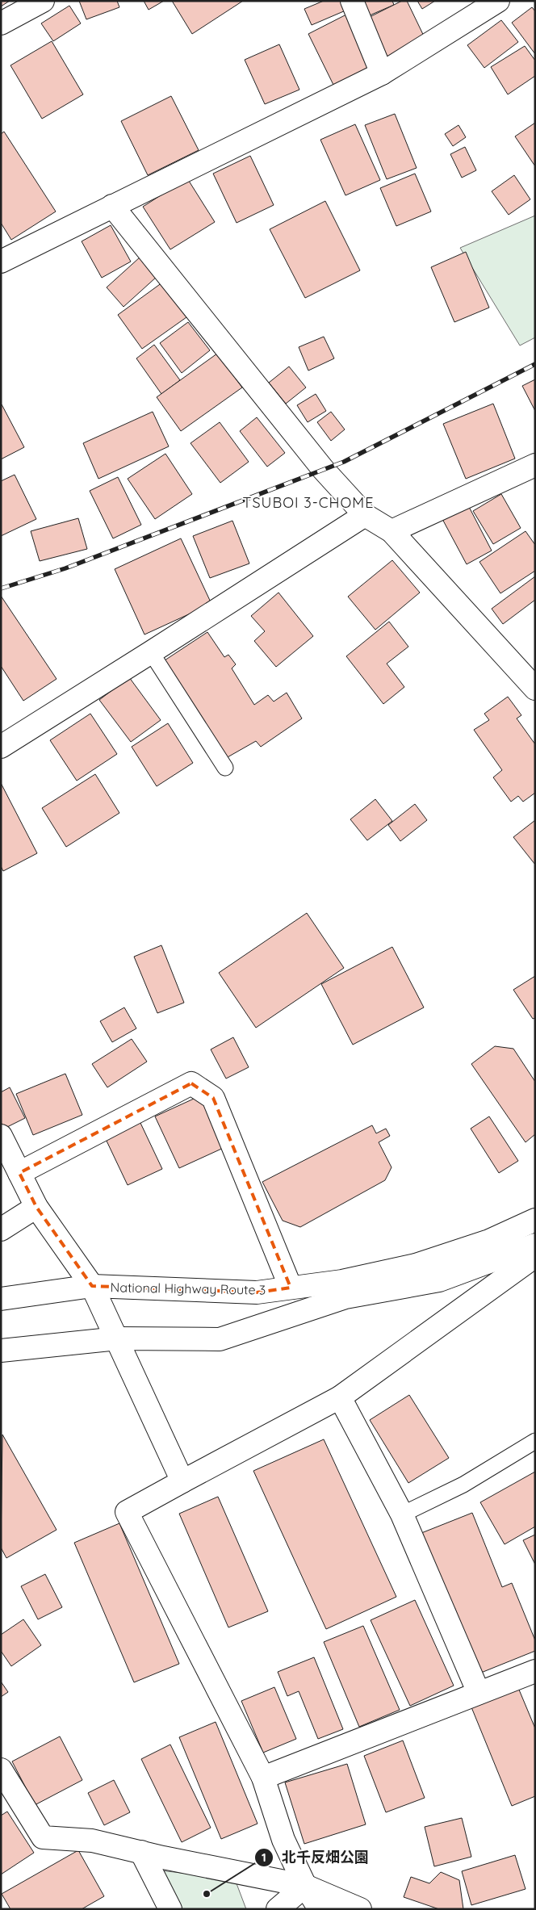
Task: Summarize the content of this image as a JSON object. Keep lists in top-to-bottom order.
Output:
{
  "streets": {
    "main road": ["National Highway Route 3"]
  },
  "districts": ["TSUBOI 3-CHOME"],
  "places": ["北千反畑公園"]
}
